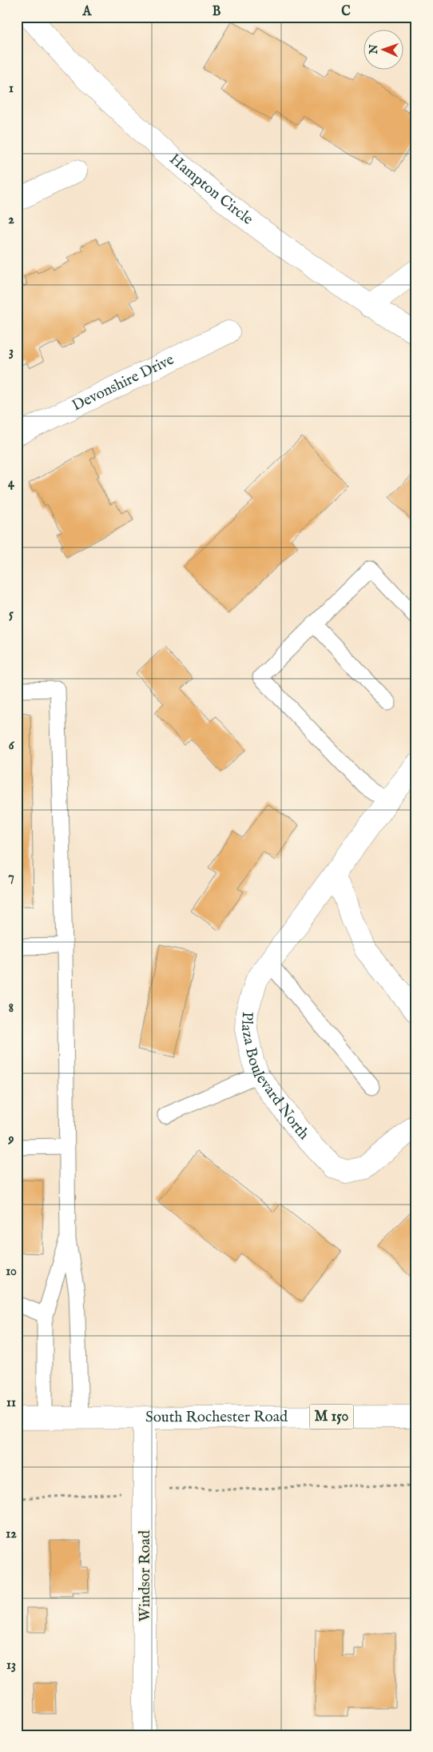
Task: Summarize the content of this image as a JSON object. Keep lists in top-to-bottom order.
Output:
{
  "streets": {
    "street": [
      "Hampton Circle",
      "Devonshire Drive",
      "Plaza Boulevard North",
      "South Rochester Road",
      "M 150",
      "Windsor Road"
    ]
  },
  "crossings": [
    ["South Rochester Road", "Windsor Road"]
  ],
  "north": "left",
  "grid": {
    "columns": ["A", "B", "C"],
    "rows": [
      "1",
      "2",
      "3",
      "4",
      "5",
      "6",
      "7",
      "8",
      "9",
      "10",
      "11",
      "12",
      "13"
    ]
  }
}
